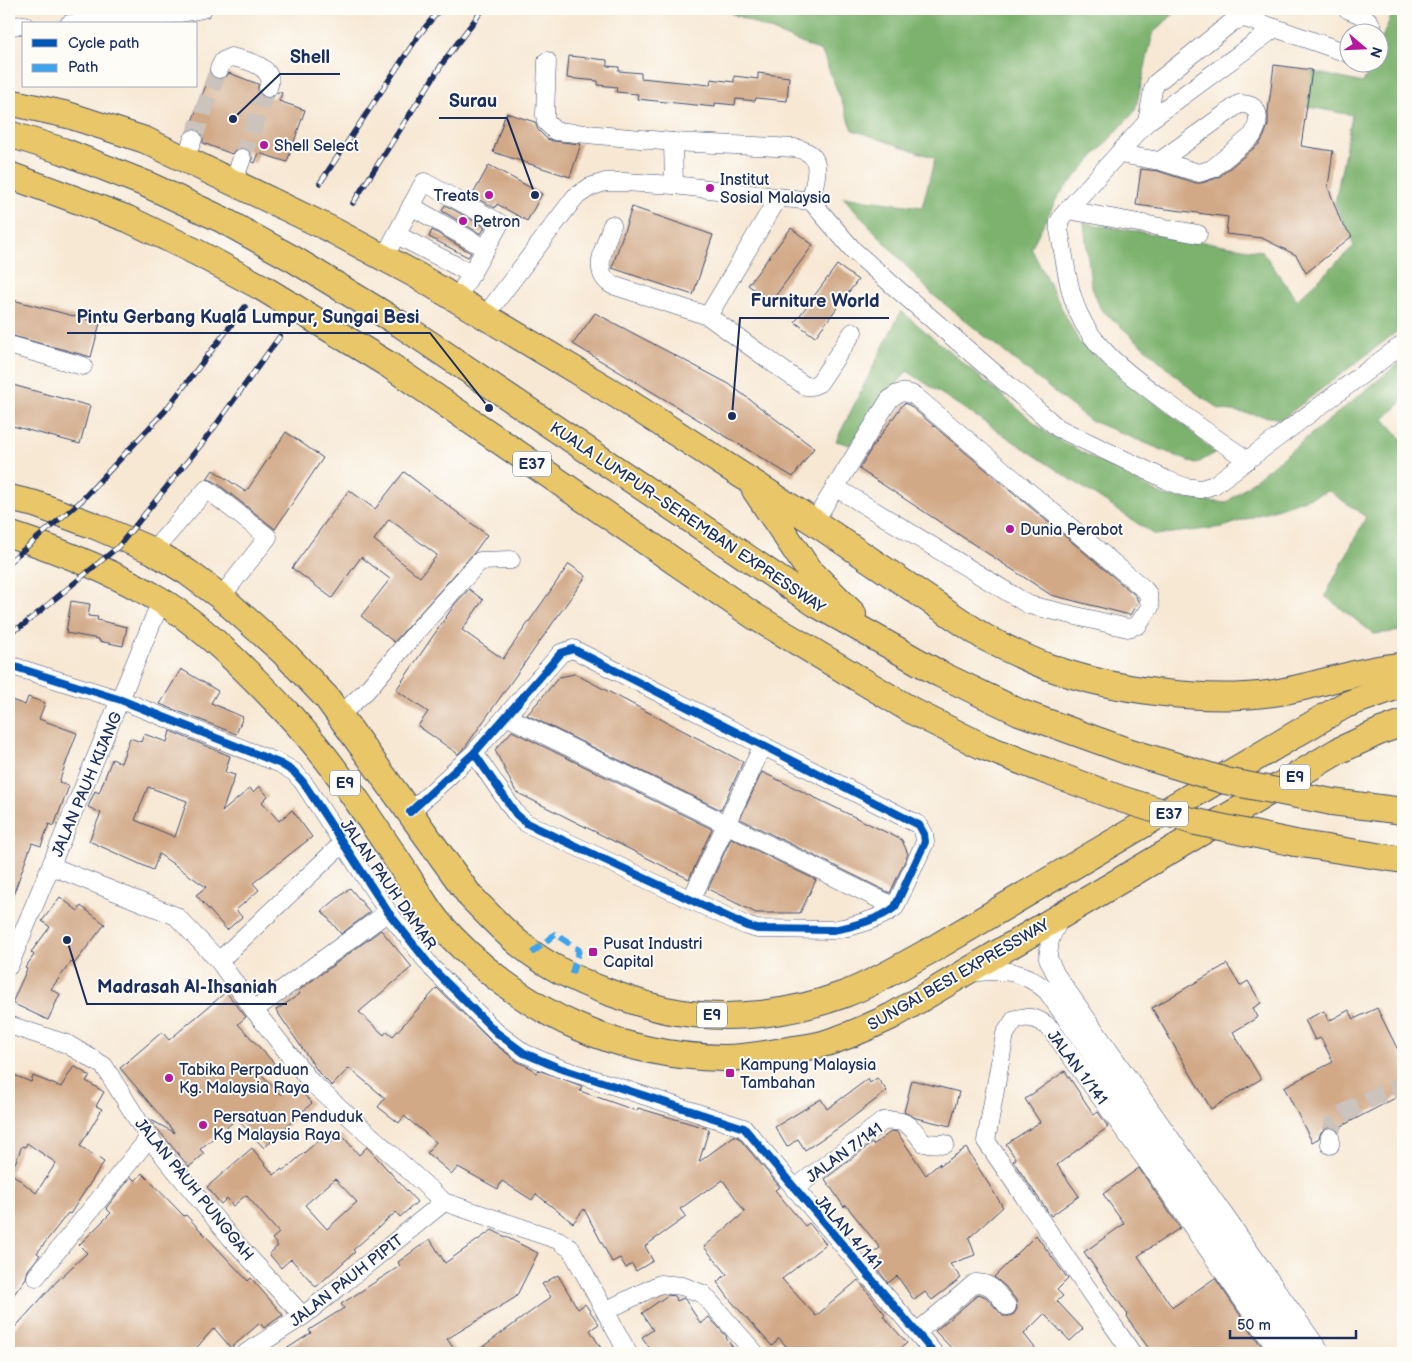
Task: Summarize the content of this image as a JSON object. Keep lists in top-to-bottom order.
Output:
{
  "streets": {
    "highway": [
      "E37",
      "KUALA LUMPUR–SEREMBAN EXPRESSWAY",
      "E9",
      "SUNGAI BESI EXPRESSWAY"
    ],
    "street": [
      "JALAN PAUH KIJANG",
      "JALAN PAUH DAMAR",
      "JALAN 1/141",
      "JALAN 7/141",
      "JALAN PAUH PUNGGAH",
      "JALAN 4/141",
      "JALAN PAUH PIPIT"
    ]
  },
  "crossings": [
    ["JALAN PAUH KIJANG", "JALAN PAUH DAMAR"],
    ["JALAN PAUH KIJANG", "SUNGAI BESI EXPRESSWAY"],
    ["JALAN PAUH DAMAR", "JALAN 4/141"],
    ["SUNGAI BESI EXPRESSWAY", "JALAN 1/141"],
    ["JALAN 7/141", "JALAN 4/141"],
    ["JALAN PAUH PUNGGAH", "JALAN PAUH PIPIT"]
  ],
  "places": {
    "other": [
      "Shell",
      "Shell Select",
      "Institut Sosial Malaysia",
      "Treats",
      "Surau",
      "Petron",
      "Pintu Gerbang Kuala Lumpur, Sungai Besi",
      "Furniture World",
      "Dunia Perabot",
      "Madrasah Al-Ihsaniah",
      "Tabika Perpaduan Kg. Malaysia Raya",
      "Persatuan Penduduk Kg Malaysia Raya"
    ],
    "transit": ["Pusat Industri Capital", "Kampung Malaysia Tambahan"]
  },
  "legend": ["Cycle path", "Path"],
  "scale_bar": "50 m",
  "north": "right"
}
